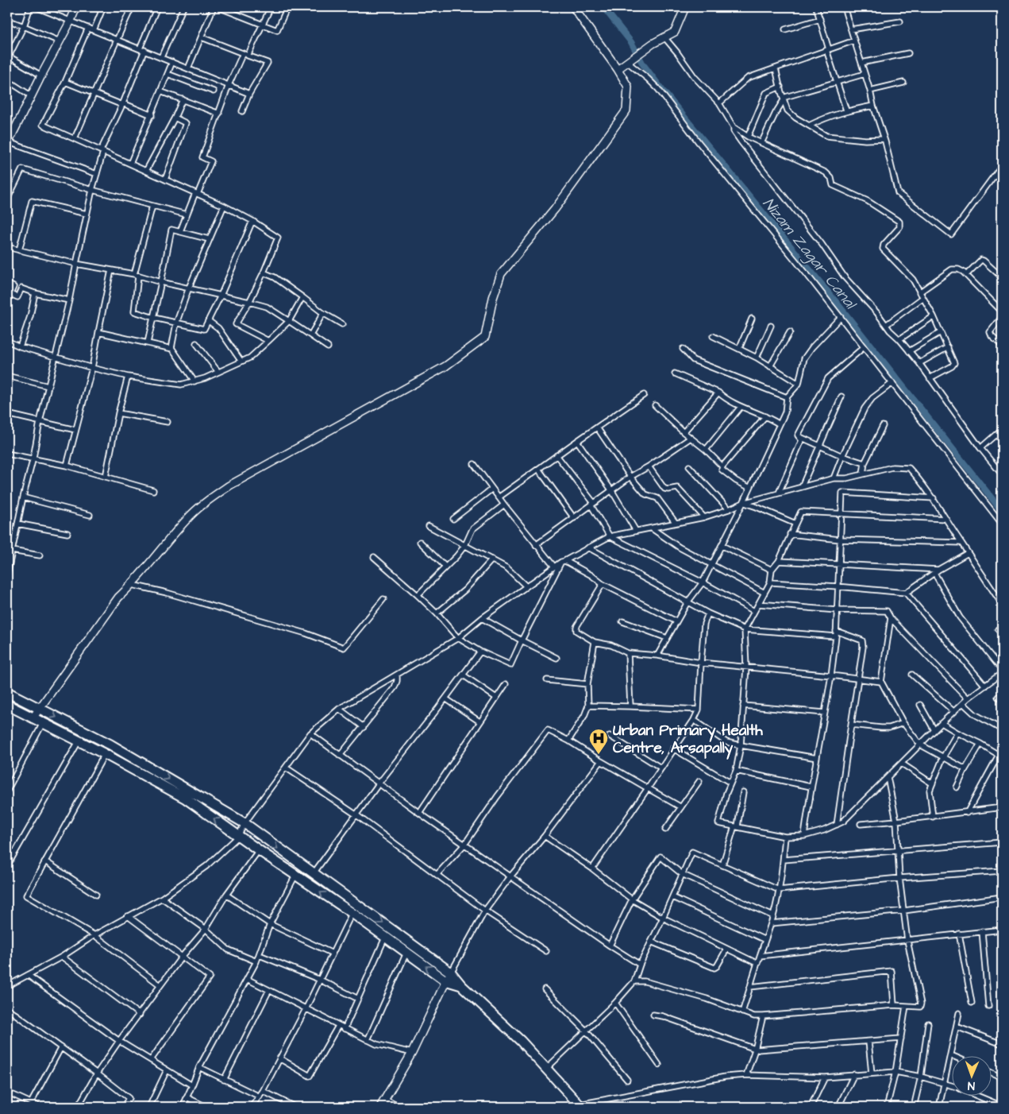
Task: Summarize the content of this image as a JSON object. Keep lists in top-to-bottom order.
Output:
{
  "water": ["Nizam Zagar Canal"],
  "places": {
    "hospital": ["Urban Primary Health Centre, Arsapally"]
  },
  "north": "bottom"
}
